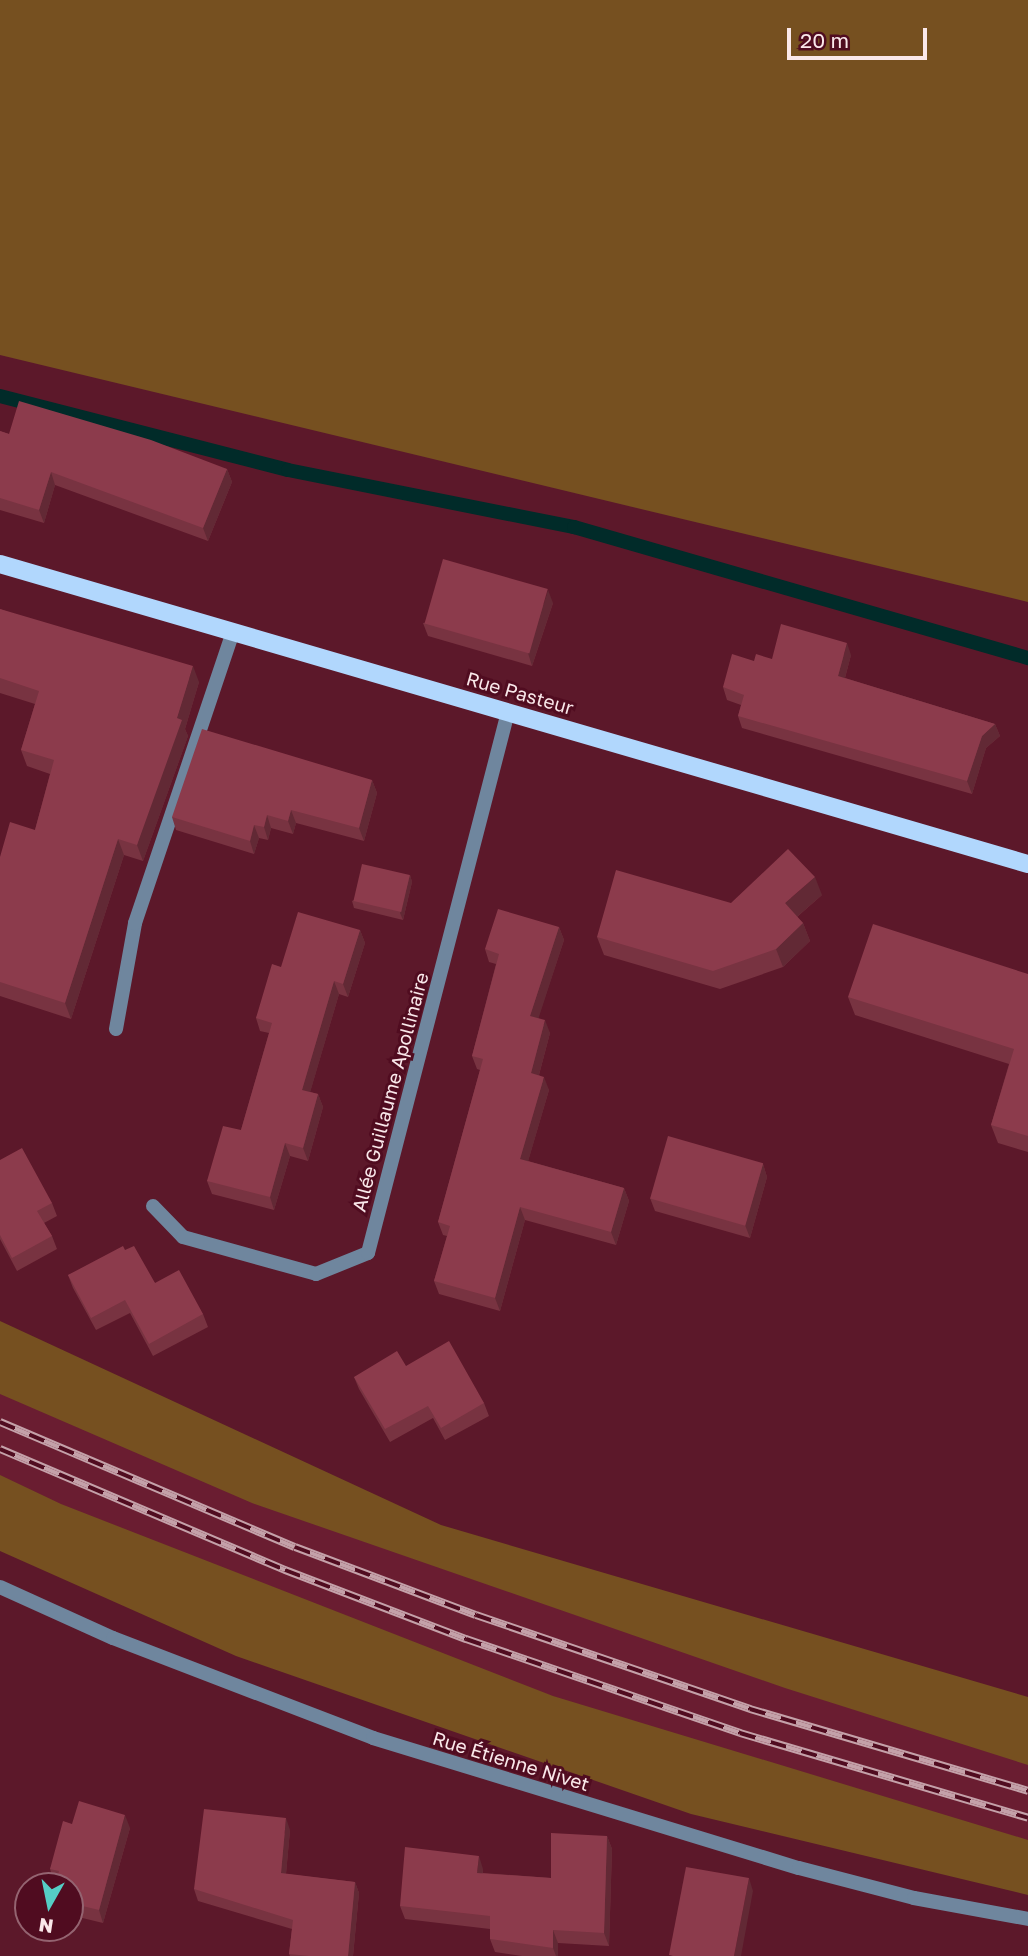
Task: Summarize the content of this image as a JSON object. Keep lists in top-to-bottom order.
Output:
{
  "streets": {
    "main road": ["Rue Pasteur"],
    "street": ["Allée Guillaume Apollinaire", "Rue Étienne Nivet"]
  },
  "crossings": [
    ["Rue Pasteur", "Allée Guillaume Apollinaire"]
  ],
  "scale_bar": "20 m",
  "north": "bottom"
}
